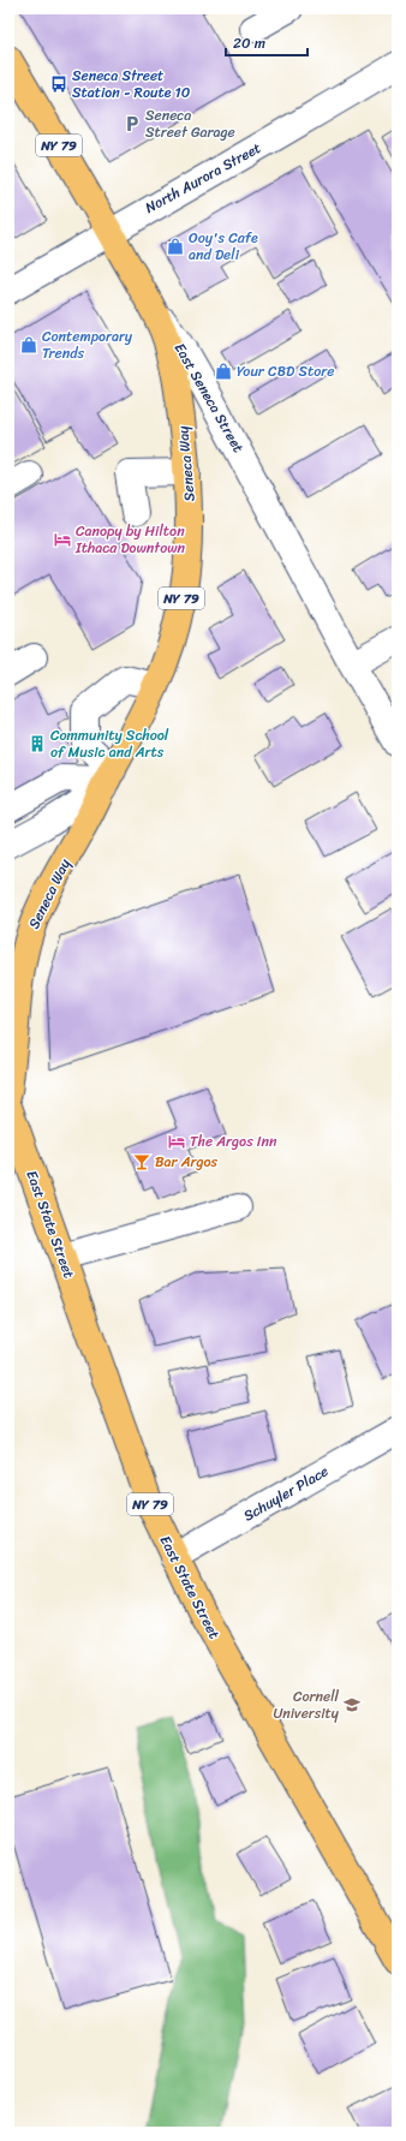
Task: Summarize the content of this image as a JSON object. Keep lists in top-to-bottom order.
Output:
{
  "streets": {
    "highway": [
      "NY 79",
      "East Seneca Street",
      "Seneca Way",
      "East State Street"
    ],
    "street": ["North Aurora Street", "Schuyler Place"]
  },
  "crossings": [
    ["North Aurora Street", "East Seneca Street"],
    ["East Seneca Street", "Seneca Way"],
    ["East State Street", "Schuyler Place"]
  ],
  "places": {
    "bus stop": ["Seneca Street Station - Route 10"],
    "parking": ["Seneca Street Garage"],
    "shop": ["Ooy's Cafe and Deli", "Contemporary Trends", "Your CBD Store"],
    "hotel": ["Canopy by Hilton Ithaca Downtown", "The Argos Inn"],
    "building": ["Community School of Music and Arts"],
    "bar": ["Bar Argos"],
    "school or university": ["Cornell University"]
  },
  "scale_bar": "20 m"
}
